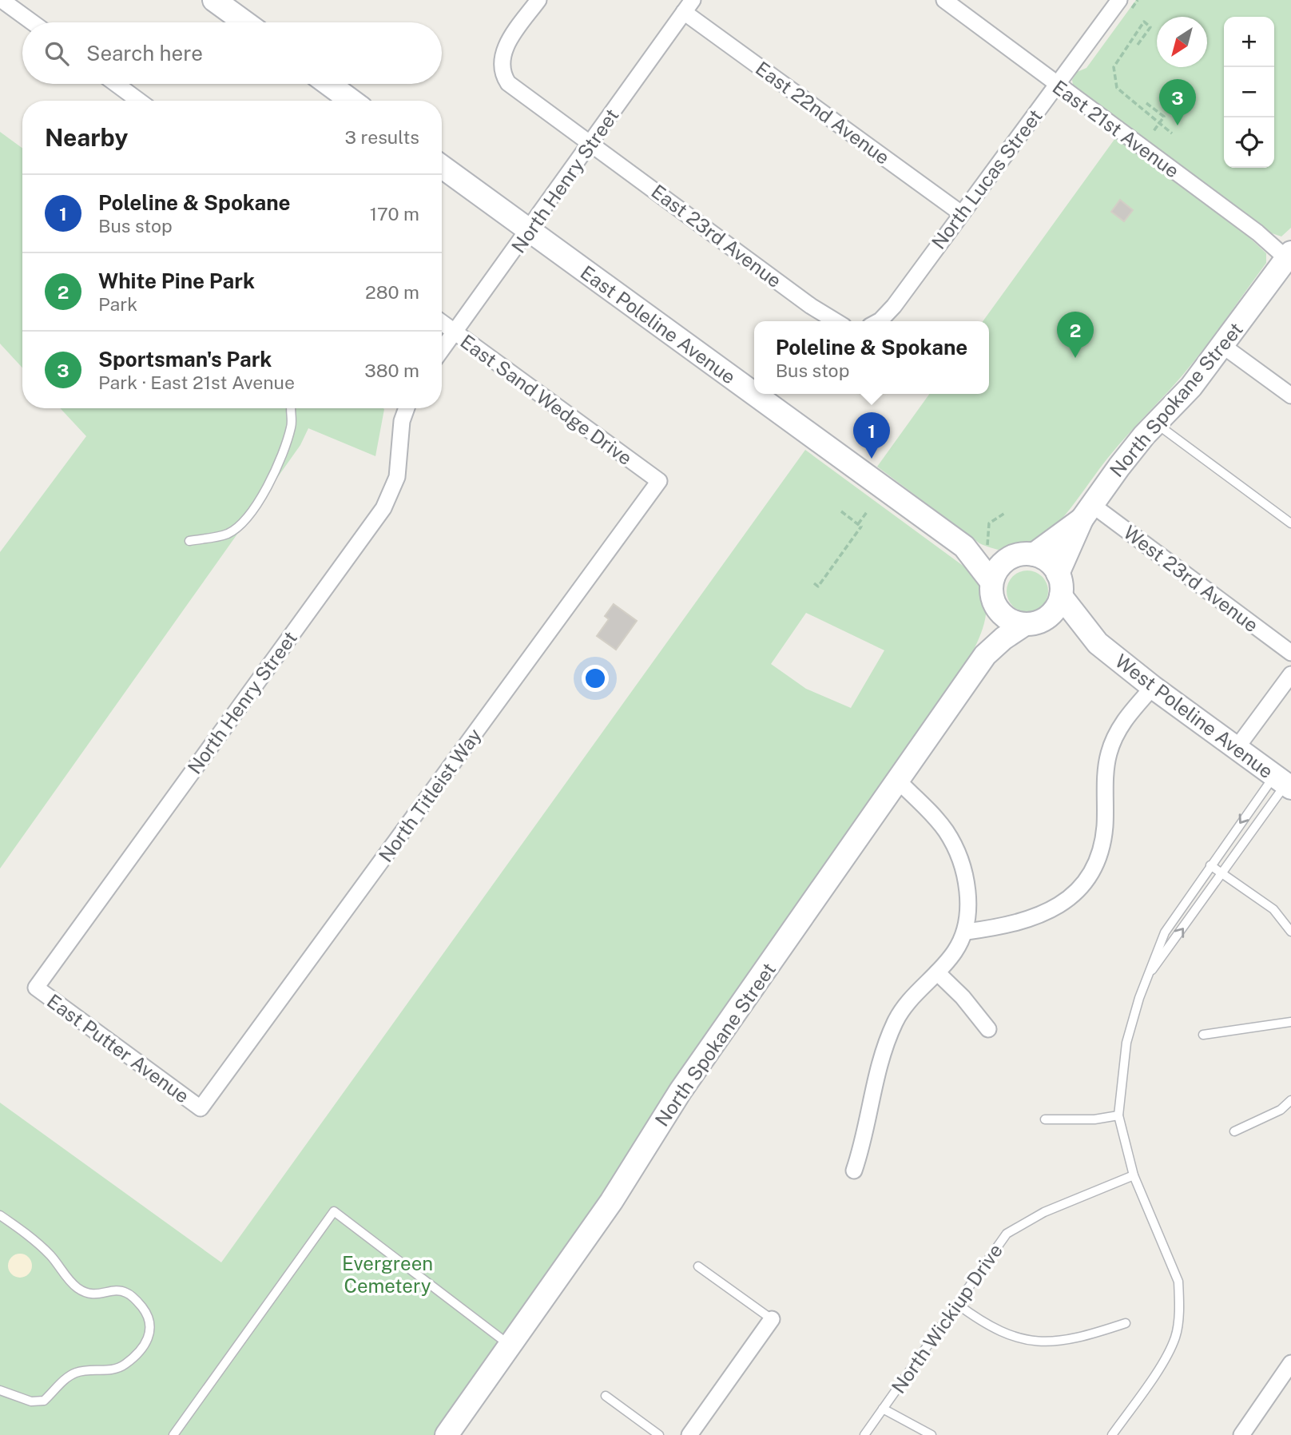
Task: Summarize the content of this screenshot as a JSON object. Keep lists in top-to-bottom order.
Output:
{
  "streets": {
    "main road": ["East Poleline Avenue", "North Spokane Street", "West Poleline Avenue"],
    "street": [
      "East 22nd Avenue",
      "East 21st Avenue",
      "North Lucas Street",
      "North Henry Street",
      "East 23rd Avenue",
      "East Sand Wedge Drive",
      "West 23rd Avenue",
      "North Titleist Way",
      "East Putter Avenue"
    ],
    "lane": ["North Wickiup Drive"]
  },
  "crossings": [
    ["East 22nd Avenue", "North Lucas Street"],
    ["East 22nd Avenue", "North Henry Street"],
    ["East 21st Avenue", "North Lucas Street"],
    ["East 21st Avenue", "North Spokane Street"],
    ["North Henry Street", "East 23rd Avenue"],
    ["North Henry Street", "East Poleline Avenue"],
    ["North Henry Street", "East Sand Wedge Drive"],
    ["North Henry Street", "East Putter Avenue"],
    ["East Poleline Avenue", "North Spokane Street"],
    ["East Poleline Avenue", "West Poleline Avenue"],
    ["East Sand Wedge Drive", "North Titleist Way"],
    ["North Spokane Street", "West 23rd Avenue"],
    ["North Spokane Street", "West Poleline Avenue"],
    ["North Titleist Way", "East Putter Avenue"]
  ],
  "parks": ["Evergreen Cemetery"],
  "north": "bottom left",
  "page": {
    "map_buttons": ["+", "−"],
    "search": "Search here",
    "pins": ["3", "2", "1"],
    "heading": ["Nearby", "3 results"],
    "list": [
      {
        "mark": "1",
        "name": "Poleline & Spokane",
        "note": "Bus stop",
        "value": "170 m"
      },
      {
        "mark": "2",
        "name": "White Pine Park",
        "note": "Park",
        "value": "280 m"
      },
      {
        "mark": "3",
        "name": "Sportsman's Park",
        "note": "Park · East 21st Avenue",
        "value": "380 m"
      }
    ],
    "popup": ["Poleline & Spokane", "Bus stop"]
  }
}
